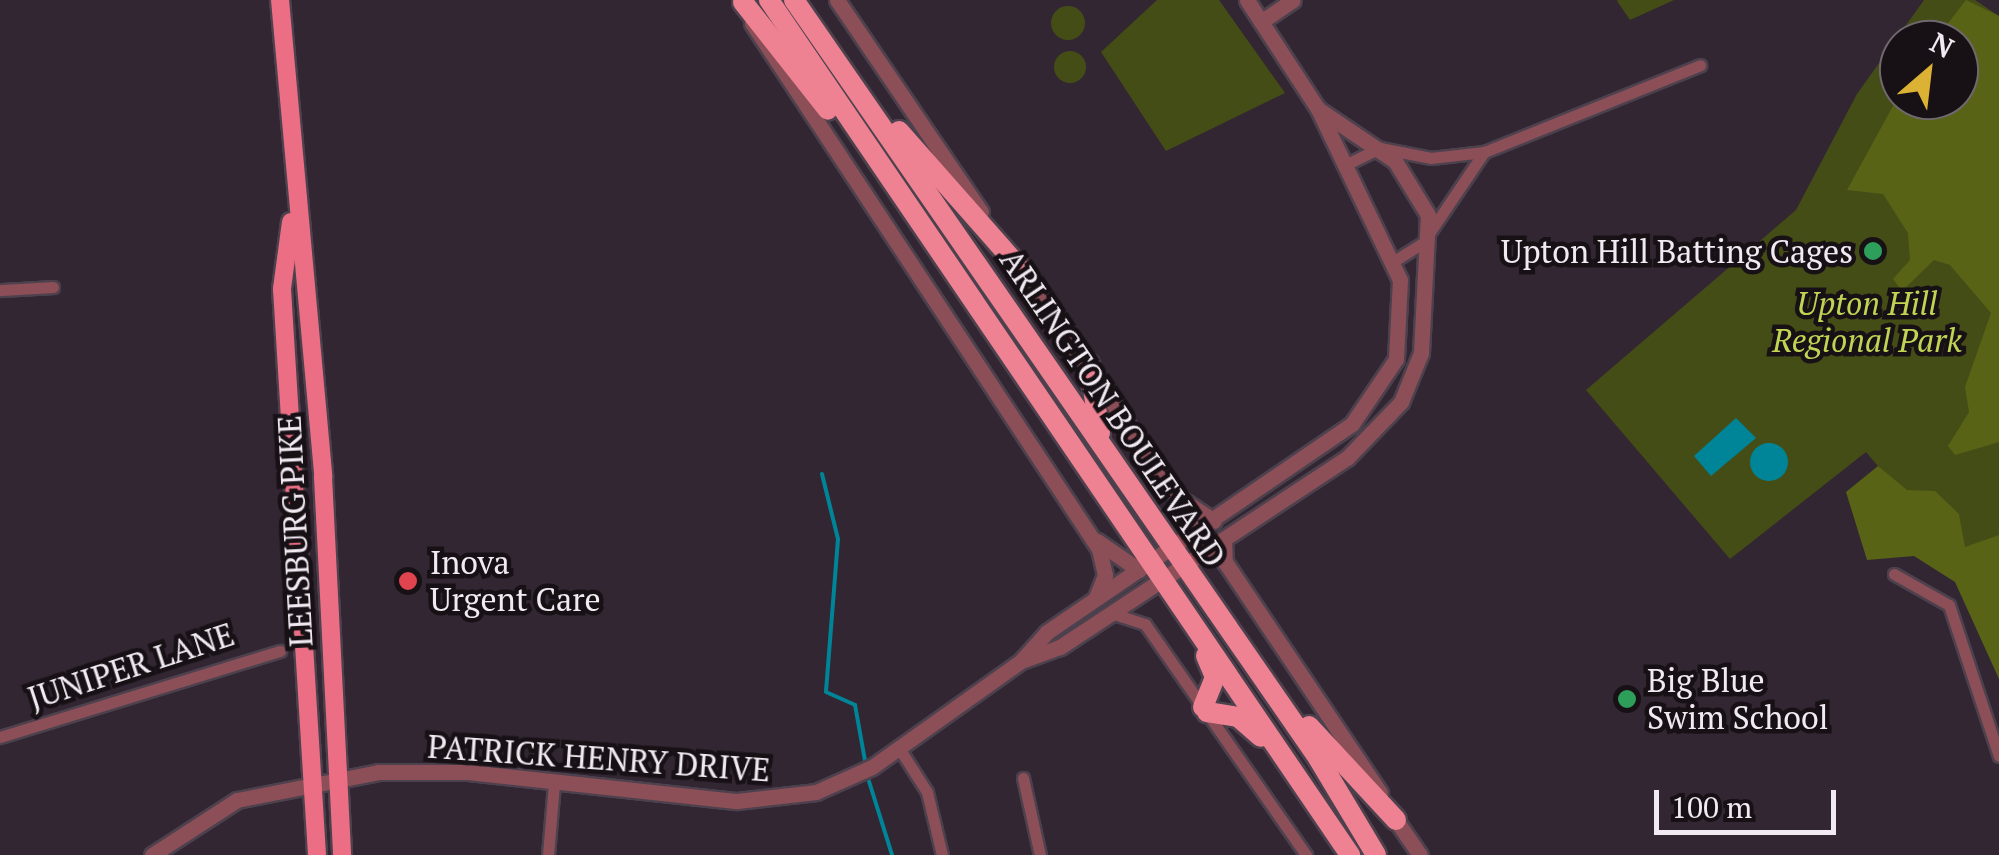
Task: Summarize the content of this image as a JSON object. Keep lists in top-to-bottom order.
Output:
{
  "streets": {
    "highway": ["ARLINGTON BOULEVARD"],
    "main road": ["LEESBURG PIKE"],
    "street": ["JUNIPER LANE", "PATRICK HENRY DRIVE"]
  },
  "crossings": [
    ["ARLINGTON BOULEVARD", "PATRICK HENRY DRIVE"],
    ["LEESBURG PIKE", "PATRICK HENRY DRIVE"]
  ],
  "parks": ["Upton Hill Regional Park"],
  "places": ["Upton Hill Batting Cages", "Inova Urgent Care", "Big Blue Swim School"],
  "scale_bar": "100 m",
  "north": "top right"
}
